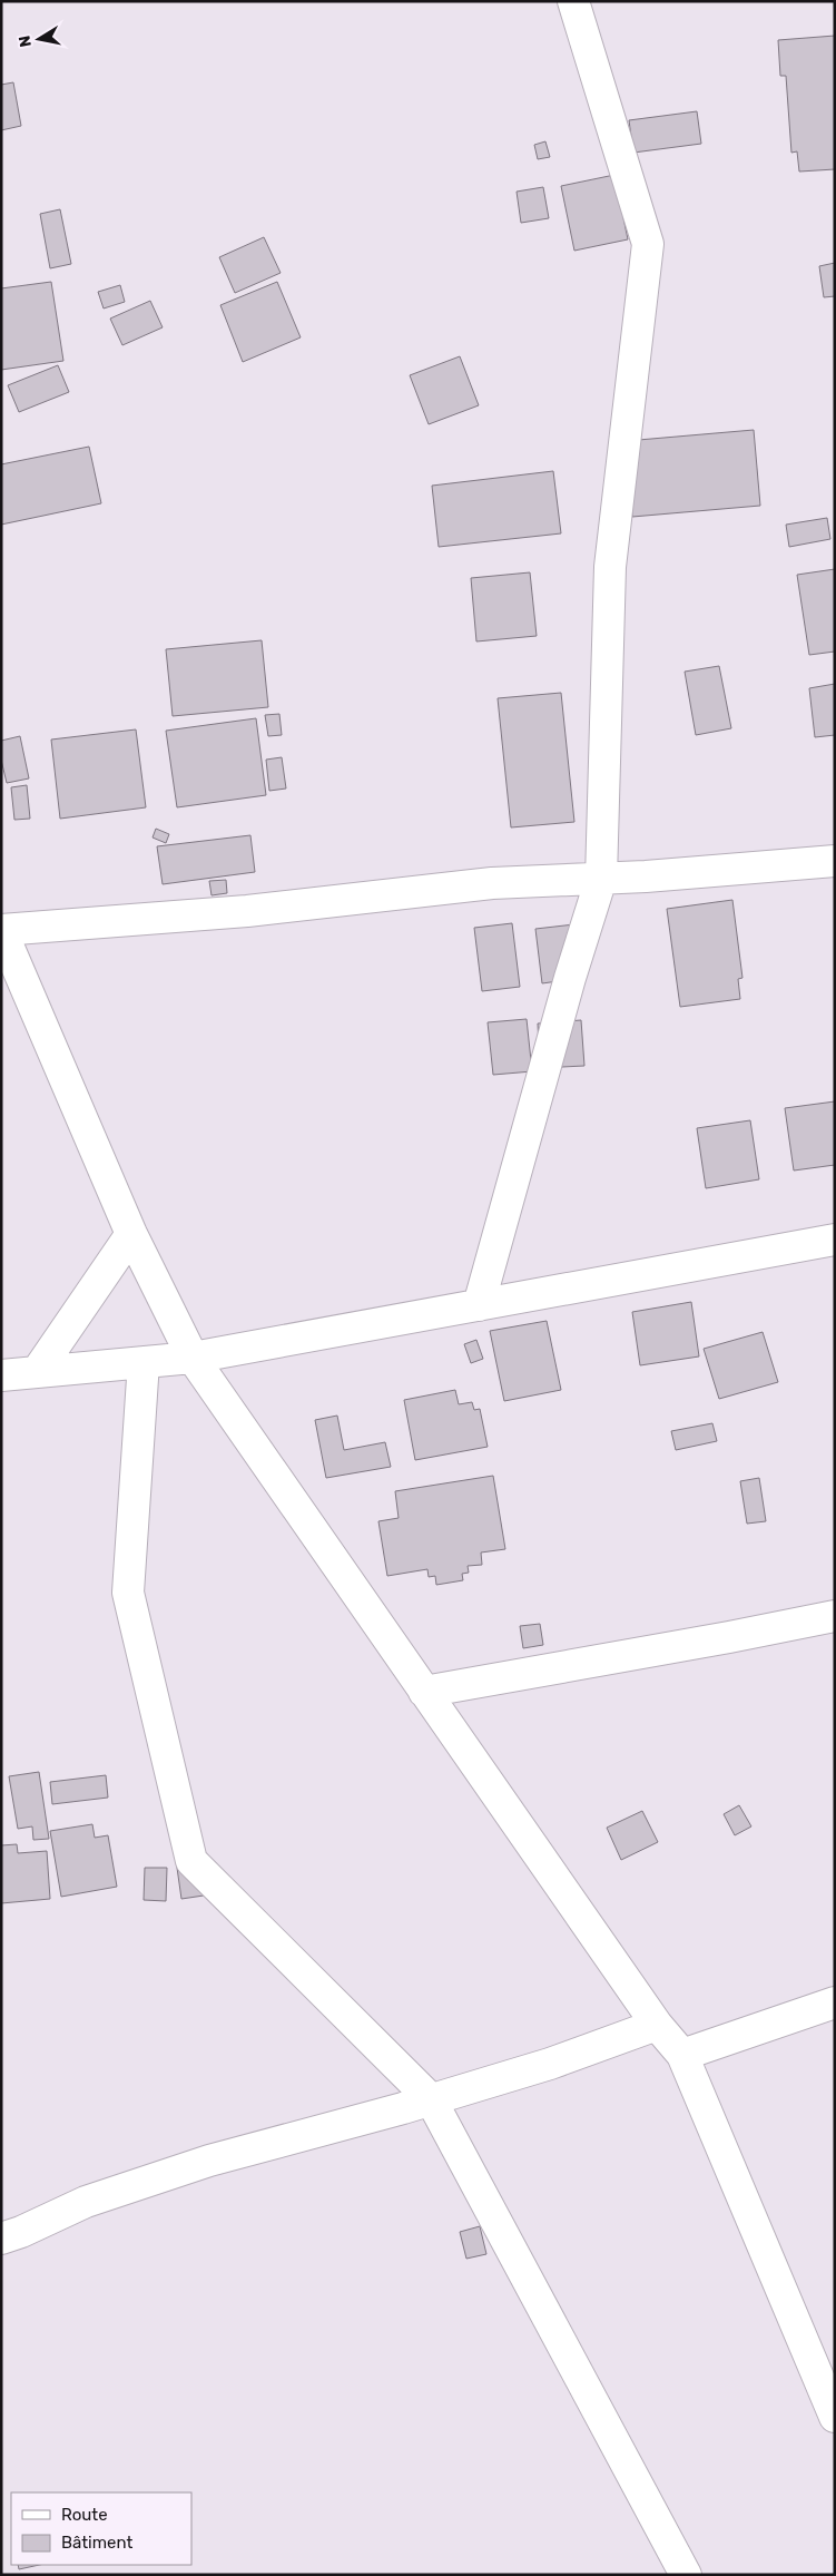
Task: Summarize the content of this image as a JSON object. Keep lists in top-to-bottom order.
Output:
{
  "legend": ["Route", "Bâtiment"],
  "north": "left"
}
